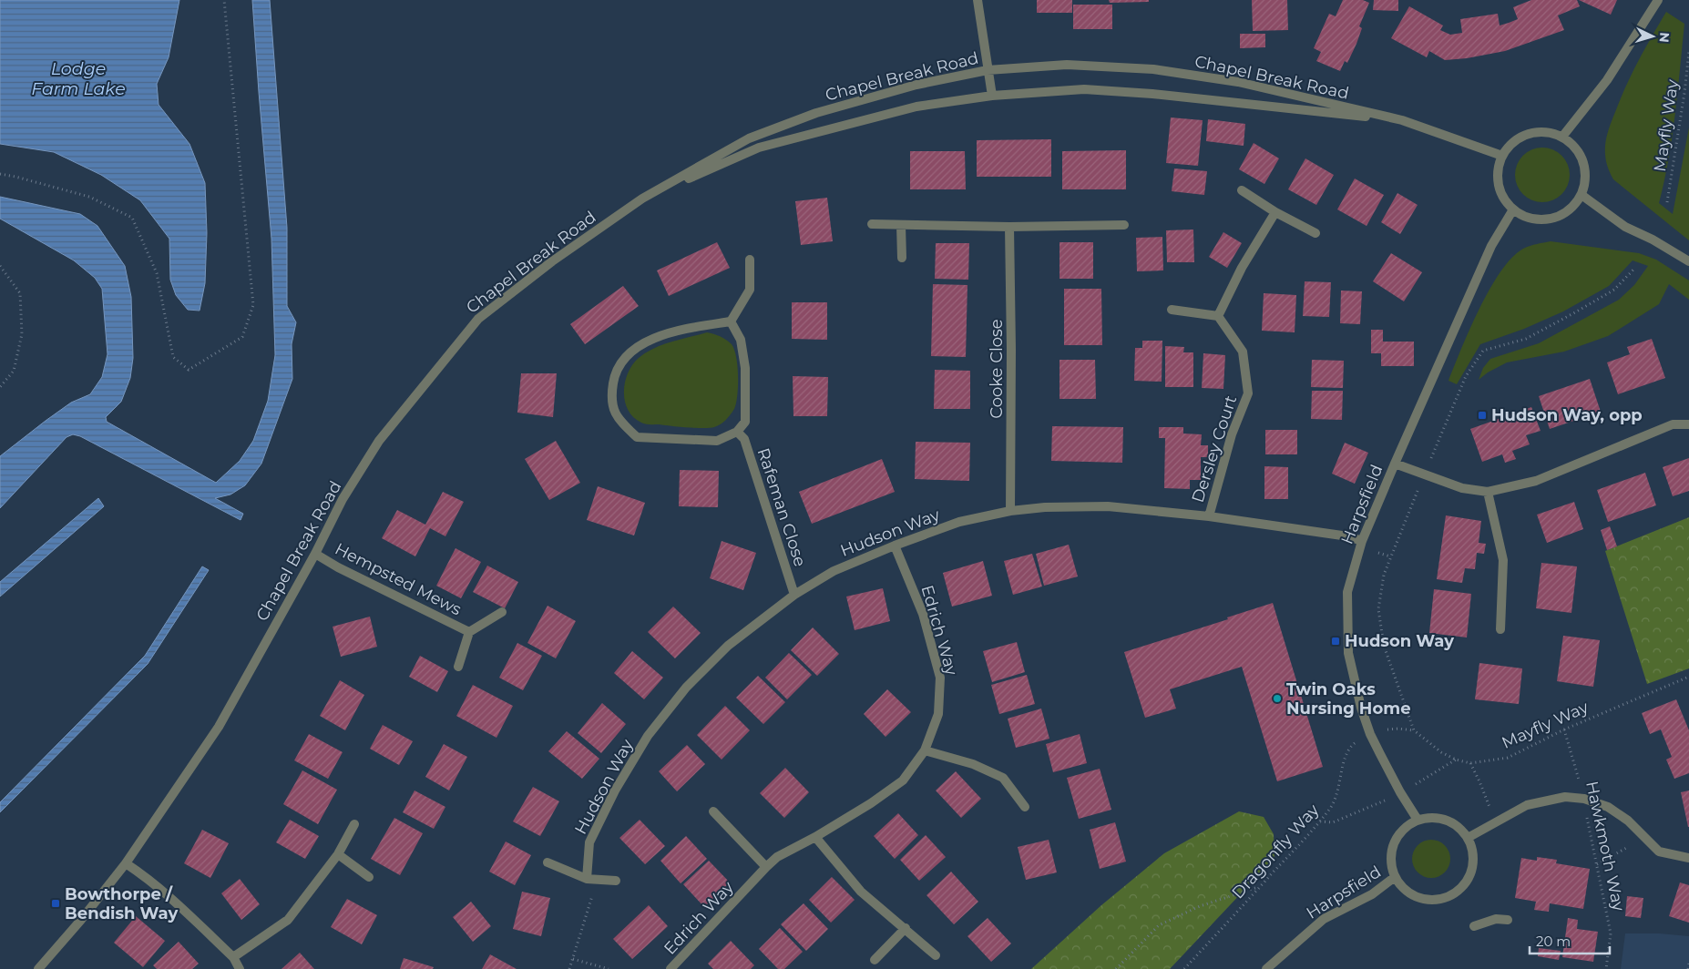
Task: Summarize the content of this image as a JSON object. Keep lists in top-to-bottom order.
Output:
{
  "streets": {
    "street": [
      "Chapel Break Road",
      "Cooke Close",
      "Dersley Court",
      "Harpsfield",
      "Rafeman Close",
      "Hudson Way",
      "Hempsted Mews",
      "Edrich Way"
    ],
    "path": ["Mayfly Way", "Hawkmoth Way", "Dragonfly Way"]
  },
  "crossings": [
    ["Chapel Break Road", "Harpsfield"],
    ["Chapel Break Road", "Hempsted Mews"],
    ["Mayfly Way", "Hawkmoth Way"],
    ["Mayfly Way", "Dragonfly Way"],
    ["Cooke Close", "Hudson Way"],
    ["Dersley Court", "Hudson Way"],
    ["Harpsfield", "Hudson Way"],
    ["Harpsfield", "Dragonfly Way"],
    ["Rafeman Close", "Hudson Way"],
    ["Hudson Way", "Edrich Way"]
  ],
  "water": ["Lodge Farm Lake"],
  "places": {
    "transit": ["Hudson Way, opp", "Hudson Way", "Bowthorpe / Bendish Way"],
    "other": ["Twin Oaks Nursing Home"]
  },
  "scale_bar": "20 m",
  "north": "right"
}
